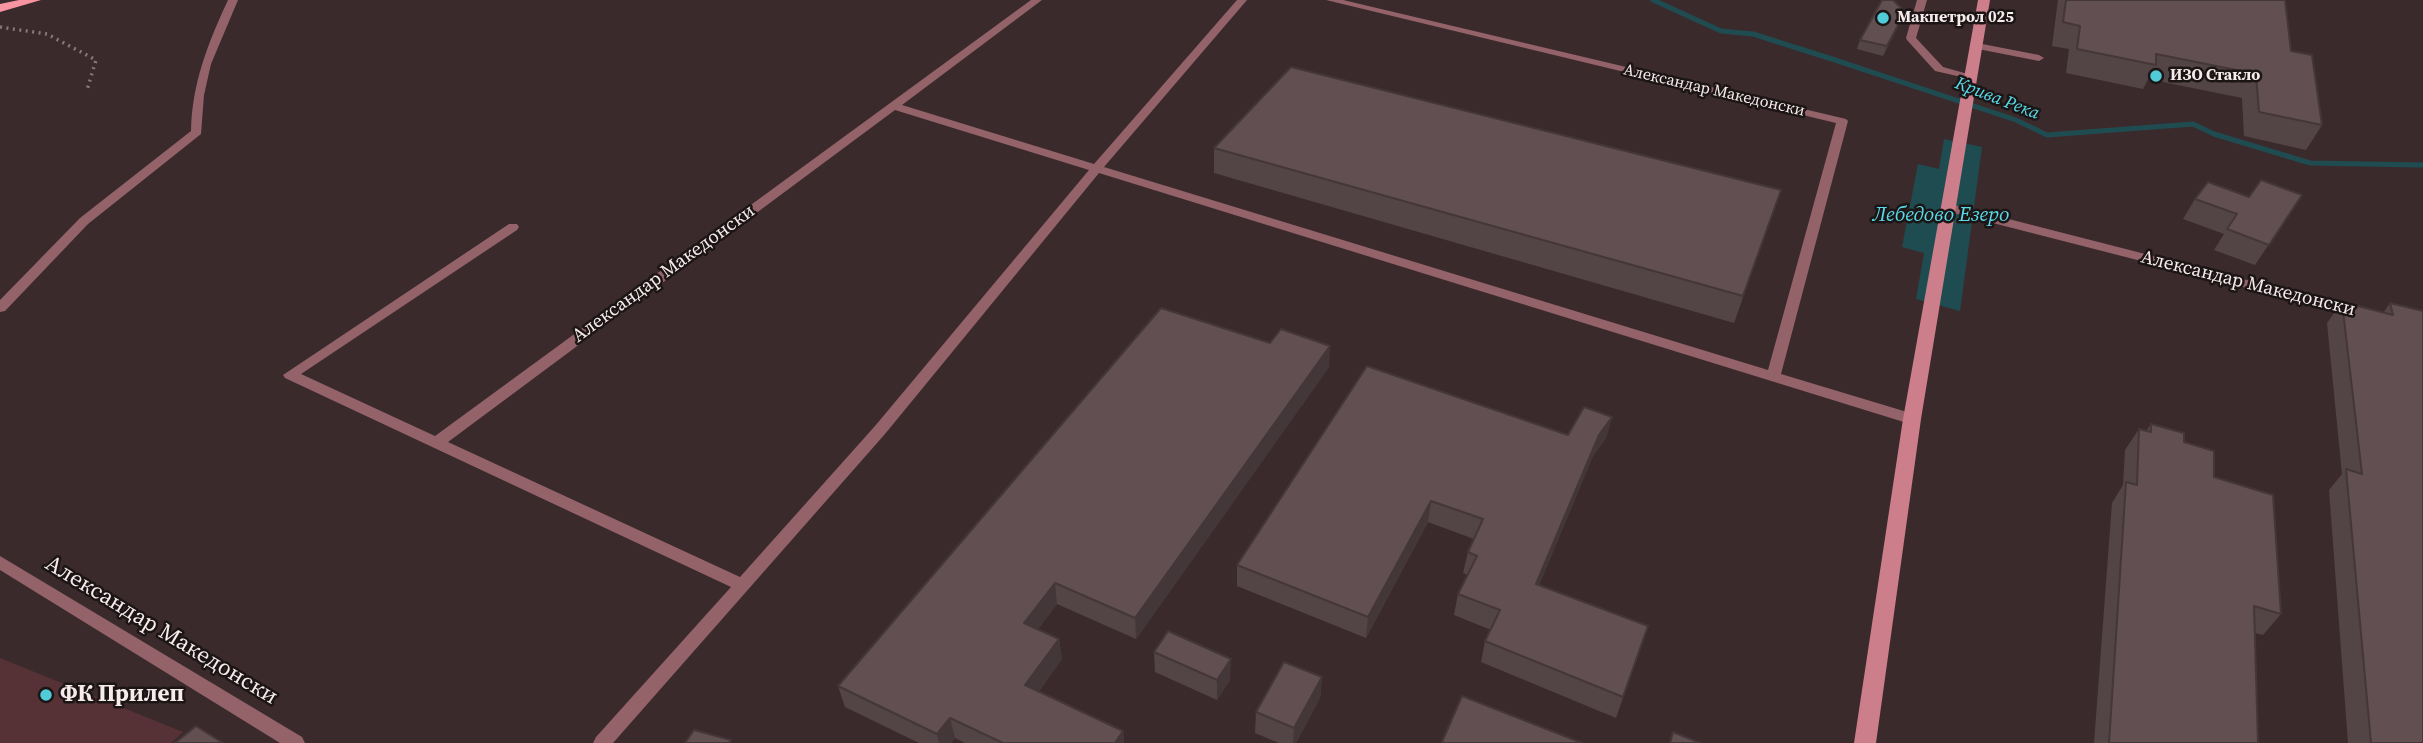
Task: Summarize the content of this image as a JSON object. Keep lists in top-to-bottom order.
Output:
{
  "streets": {
    "lane": ["Александар Македонски"]
  },
  "water": ["Крива Река", "Лебедово Езеро"],
  "places": ["Макпетрол 025", "ИЗО Стакло", "ФК Прилеп"]
}
